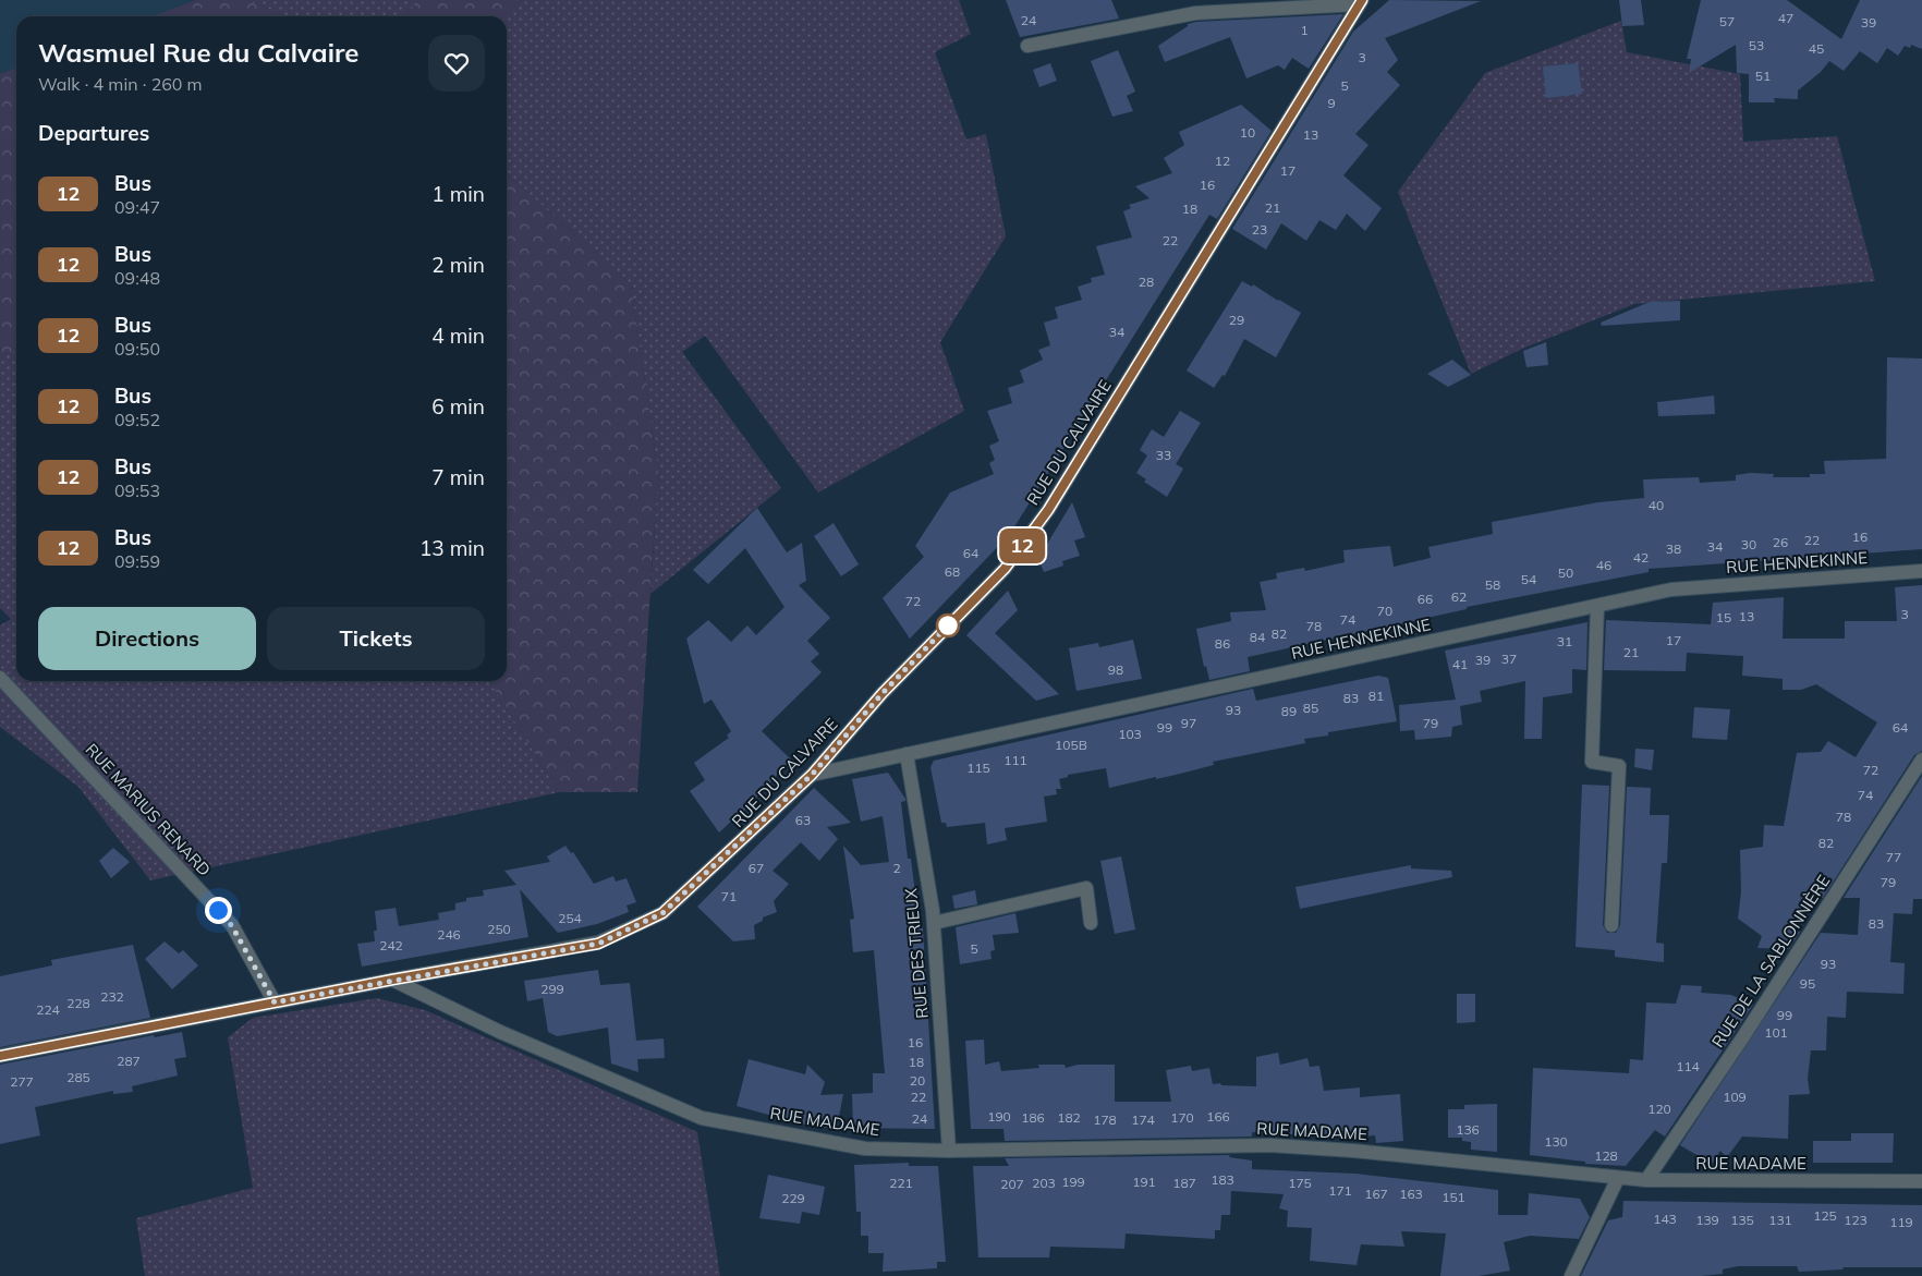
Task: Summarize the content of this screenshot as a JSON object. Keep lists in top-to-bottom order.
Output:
{
  "streets": {
    "street": [
      "RUE DU CALVAIRE",
      "RUE HENNEKINNE",
      "RUE MARIUS RENARD",
      "RUE DES TRIEUX",
      "RUE DE LA SABLONNIÈRE",
      "RUE MADAME"
    ]
  },
  "crossings": [
    ["RUE DU CALVAIRE", "RUE HENNEKINNE"],
    ["RUE DU CALVAIRE", "RUE MADAME"],
    ["RUE HENNEKINNE", "RUE DES TRIEUX"],
    ["RUE DES TRIEUX", "RUE MADAME"],
    ["RUE DE LA SABLONNIÈRE", "RUE MADAME"]
  ],
  "lines": ["bus line 12"],
  "house_numbers": [
    "47",
    "24",
    "57",
    "39",
    "1",
    "53",
    "45",
    "3",
    "51",
    "5",
    "9",
    "10",
    "13",
    "12",
    "17",
    "16",
    "21",
    "18",
    "23",
    "22",
    "28",
    "29",
    "34",
    "33",
    "40",
    "16",
    "22",
    "26",
    "30",
    "34",
    "38",
    "64",
    "42",
    "46",
    "68",
    "50",
    "54",
    "58",
    "62",
    "66",
    "72",
    "70",
    "3",
    "13",
    "15",
    "74",
    "78",
    "82",
    "84",
    "17",
    "31",
    "86",
    "21",
    "37",
    "39",
    "41",
    "98",
    "81",
    "83",
    "85",
    "93",
    "89",
    "97",
    "79",
    "99",
    "64",
    "103",
    "105B",
    "111",
    "115",
    "72",
    "74",
    "78",
    "63",
    "82",
    "77",
    "67",
    "2",
    "79",
    "71",
    "254",
    "83",
    "250",
    "246",
    "242",
    "5",
    "93",
    "95",
    "299",
    "232",
    "228",
    "224",
    "99",
    "101",
    "16",
    "287",
    "18",
    "114",
    "285",
    "20",
    "277",
    "22",
    "109",
    "120",
    "190",
    "166",
    "186",
    "182",
    "170",
    "24",
    "178",
    "174",
    "136",
    "130",
    "128",
    "183",
    "199",
    "191",
    "221",
    "203",
    "187",
    "175",
    "207",
    "171",
    "167",
    "163",
    "151",
    "229",
    "125",
    "143",
    "139",
    "135",
    "131",
    "123",
    "119"
  ],
  "page": {
    "on_map": "12",
    "heading": [
      ["Wasmuel Rue du Calvaire", "Walk · 4 min · 260 m"],
      "Departures"
    ],
    "list": [
      {
        "mark": "12",
        "name": "Bus",
        "note": "09:47",
        "value": "1 min"
      },
      {
        "mark": "12",
        "name": "Bus",
        "note": "09:48",
        "value": "2 min"
      },
      {
        "mark": "12",
        "name": "Bus",
        "note": "09:50",
        "value": "4 min"
      },
      {
        "mark": "12",
        "name": "Bus",
        "note": "09:52",
        "value": "6 min"
      },
      {
        "mark": "12",
        "name": "Bus",
        "note": "09:53",
        "value": "7 min"
      },
      {
        "mark": "12",
        "name": "Bus",
        "note": "09:59",
        "value": "13 min"
      }
    ],
    "buttons": ["Directions", "Tickets"]
  }
}
